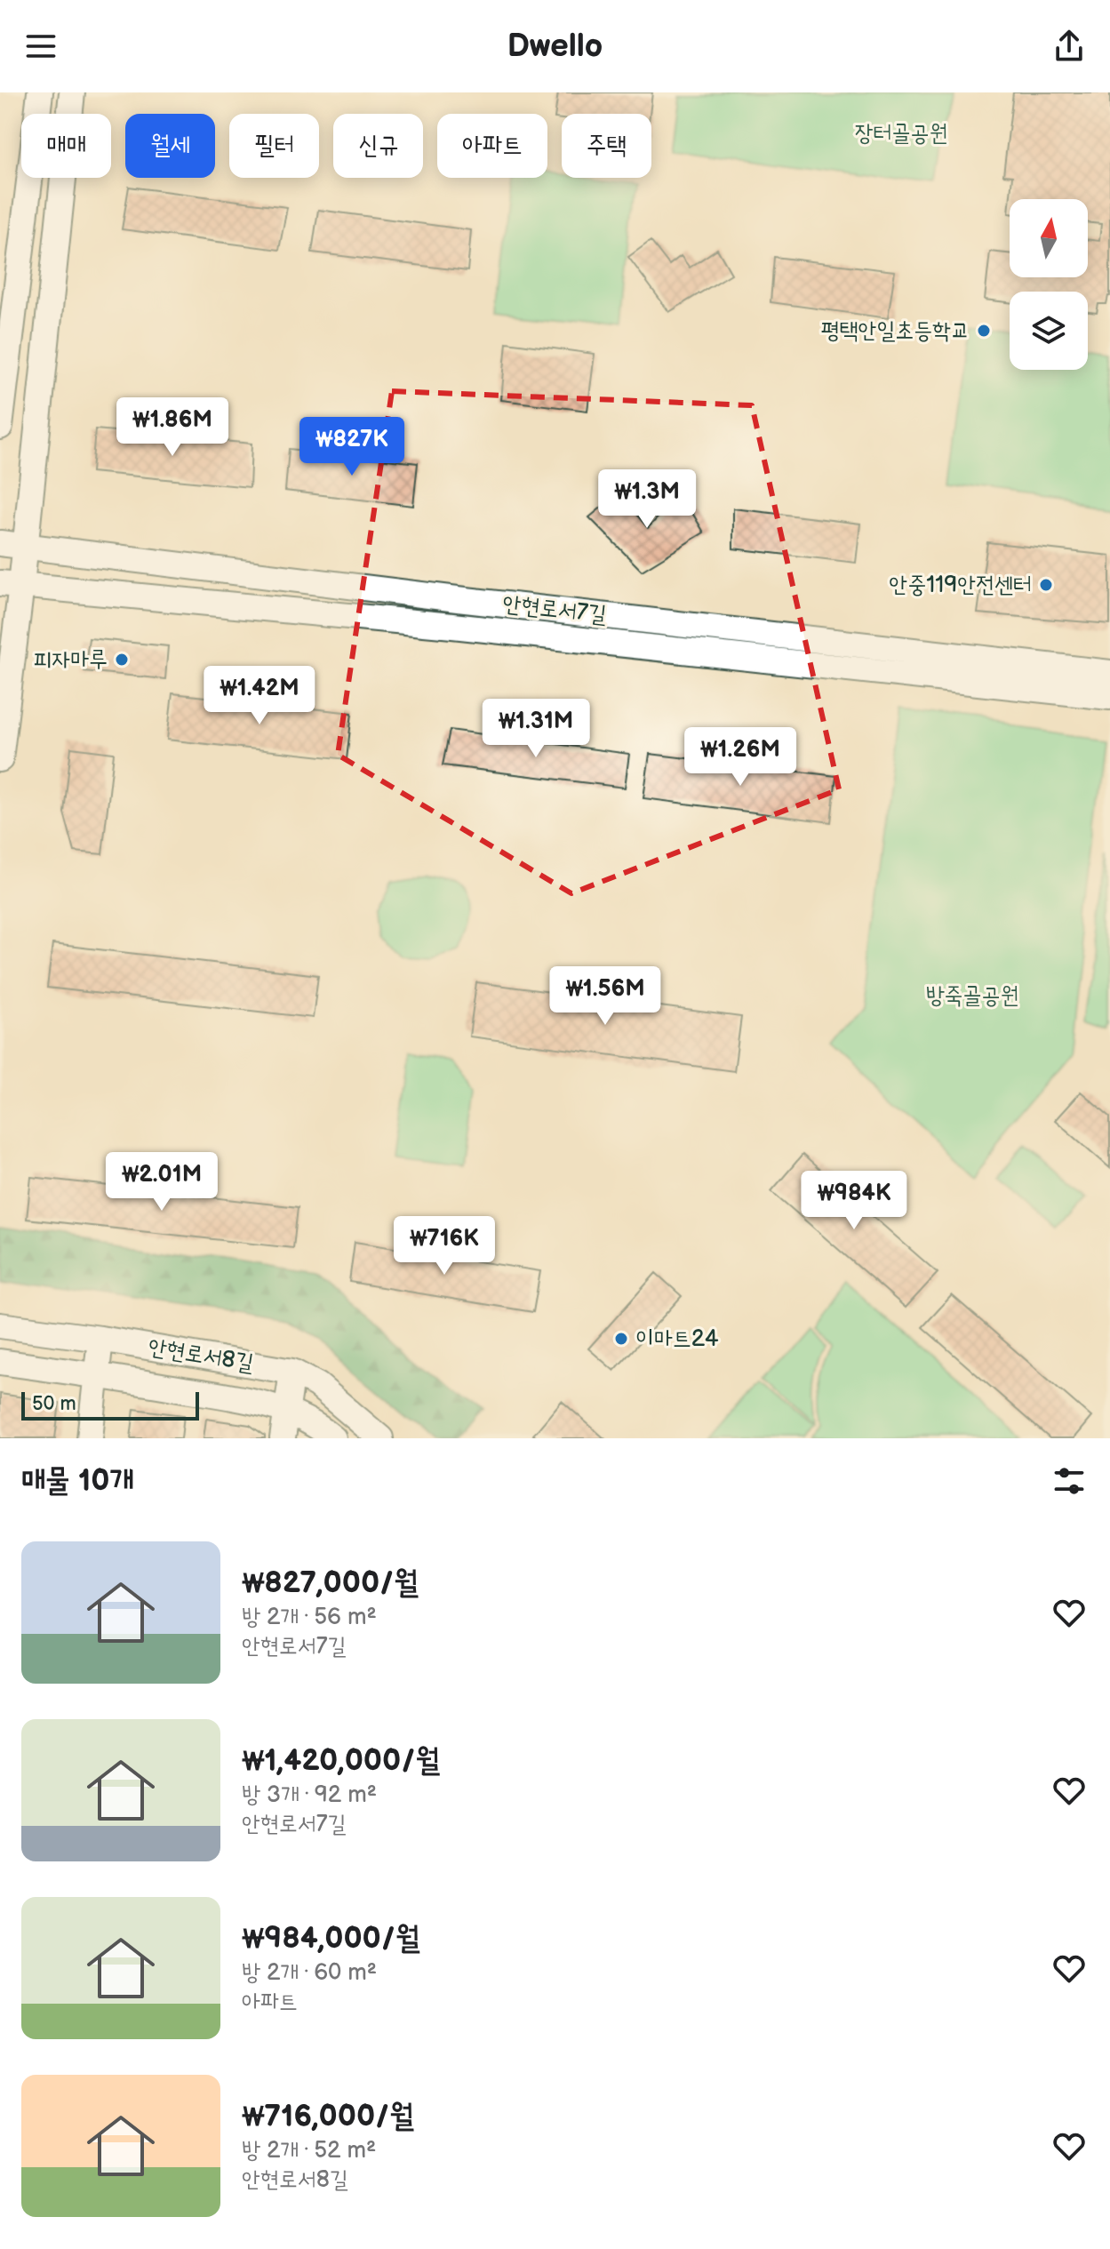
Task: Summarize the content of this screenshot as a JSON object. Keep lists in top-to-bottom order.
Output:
{
  "streets": {
    "street": ["안현로서7길", "안현로서8길"]
  },
  "parks": ["장터골공원", "방죽골공원"],
  "places": [
    "평택안일초등학교",
    "안중119안전센터",
    "피자마루",
    "이마트24"
  ],
  "scale_bar": "50 m",
  "north": "top",
  "page": {
    "header": "Dwello",
    "chip": [
      "매매",
      "월세",
      "필터",
      "신규",
      "아파트",
      "주택"
    ],
    "price": [
      "₩1.86M",
      "₩827K",
      "₩1.3M",
      "₩1.42M",
      "₩1.31M",
      "₩1.26M",
      "₩1.56M",
      "₩2.01M",
      "₩984K",
      "₩716K"
    ],
    "scale": "50 m",
    "heading": "매물 10개",
    "list": [
      {
        "name": "₩827,000/월",
        "note": "방 2개 · 56 m² · 안현로서7길"
      },
      {
        "name": "₩1,420,000/월",
        "note": "방 3개 · 92 m² · 안현로서7길"
      },
      {
        "name": "₩984,000/월",
        "note": "방 2개 · 60 m² · 아파트"
      },
      {
        "name": "₩716,000/월",
        "note": "방 2개 · 52 m² · 안현로서8길"
      }
    ]
  }
}
